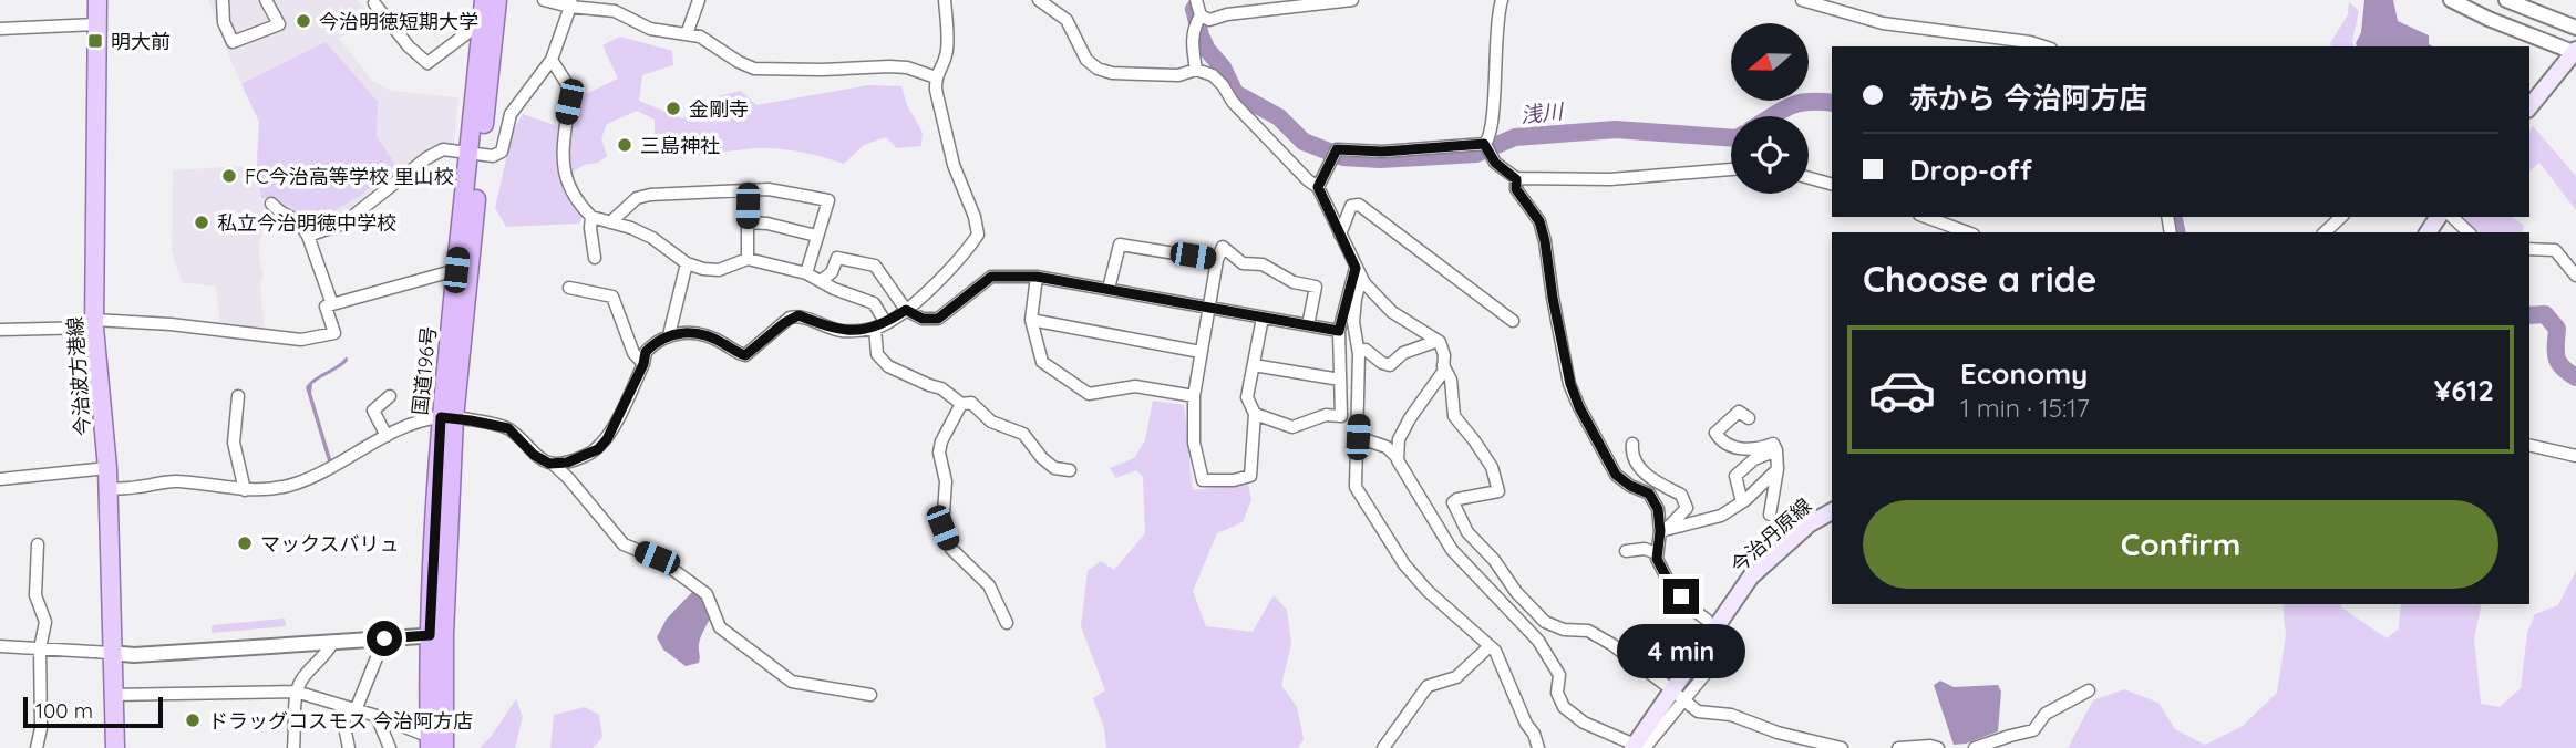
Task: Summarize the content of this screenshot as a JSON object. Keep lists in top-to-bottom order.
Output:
{
  "streets": {
    "highway": ["国道196号"],
    "main road": ["今治波方港線", "今治丹原線"]
  },
  "water": ["浅川"],
  "places": {
    "other": [
      "今治明徳短期大学",
      "金剛寺",
      "三島神社",
      "FC今治高等学校 里山校",
      "私立今治明徳中学校",
      "マックスバリュ",
      "ドラッグコスモス 今治阿方店"
    ],
    "transit": ["明大前"]
  },
  "scale_bar": "100 m",
  "north": "left",
  "page": {
    "banner": ["赤から 今治阿方店", "Drop-off"],
    "heading": "Choose a ride",
    "list": [
      {
        "name": "Economy",
        "note": "1 min · 15:17",
        "value": "¥612"
      }
    ],
    "buttons": "Confirm",
    "bubble": "4 min",
    "scale": "100 m"
  }
}
